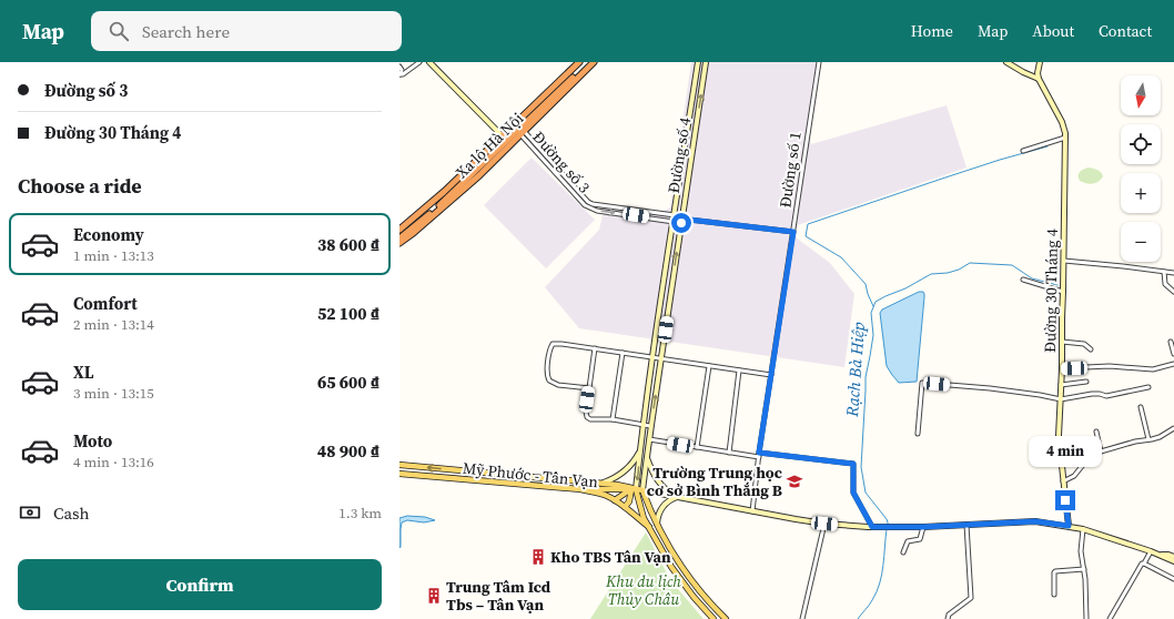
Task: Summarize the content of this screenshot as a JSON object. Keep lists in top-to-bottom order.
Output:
{
  "streets": {
    "highway": ["Xa lộ Hà Nội"],
    "main road": ["Mỹ Phước - Tân Vạn"],
    "street": [
      "Đường số 4",
      "Đường số 3",
      "Đường số 1",
      "Đường 30 Tháng 4"
    ]
  },
  "crossings": [
    ["Xa lộ Hà Nội", "Đường số 3"],
    ["Đường số 4", "Đường số 3"],
    ["Đường số 4", "Mỹ Phước - Tân Vạn"],
    ["Đường số 3", "Đường số 1"]
  ],
  "water": ["Rạch Bà Hiệp"],
  "parks": ["Khu du lịch Thủy Châu"],
  "places": {
    "school or university": ["Trường Trung học cơ sở Bình Thắng B"],
    "building": ["Kho TBS Tân Vạn", "Trung Tâm Icd Tbs – Tân Vạn"]
  },
  "north": "bottom",
  "page": {
    "header": "Map",
    "search": "Search here",
    "nav": [
      "Home",
      "Map",
      "About",
      "Contact"
    ],
    "banner": ["Đường số 3", "Đường 30 Tháng 4"],
    "map_buttons": ["+", "−"],
    "heading": "Choose a ride",
    "list": [
      {
        "name": "Economy",
        "note": "1 min · 13:13",
        "value": "38 600 ₫"
      },
      {
        "name": "Comfort",
        "note": "2 min · 13:14",
        "value": "52 100 ₫"
      },
      {
        "name": "XL",
        "note": "3 min · 13:15",
        "value": "65 600 ₫"
      },
      {
        "name": "Moto",
        "note": "4 min · 13:16",
        "value": "48 900 ₫"
      }
    ],
    "bubble": "4 min",
    "pay": ["Cash", "1.3 km"],
    "buttons": "Confirm"
  }
}
